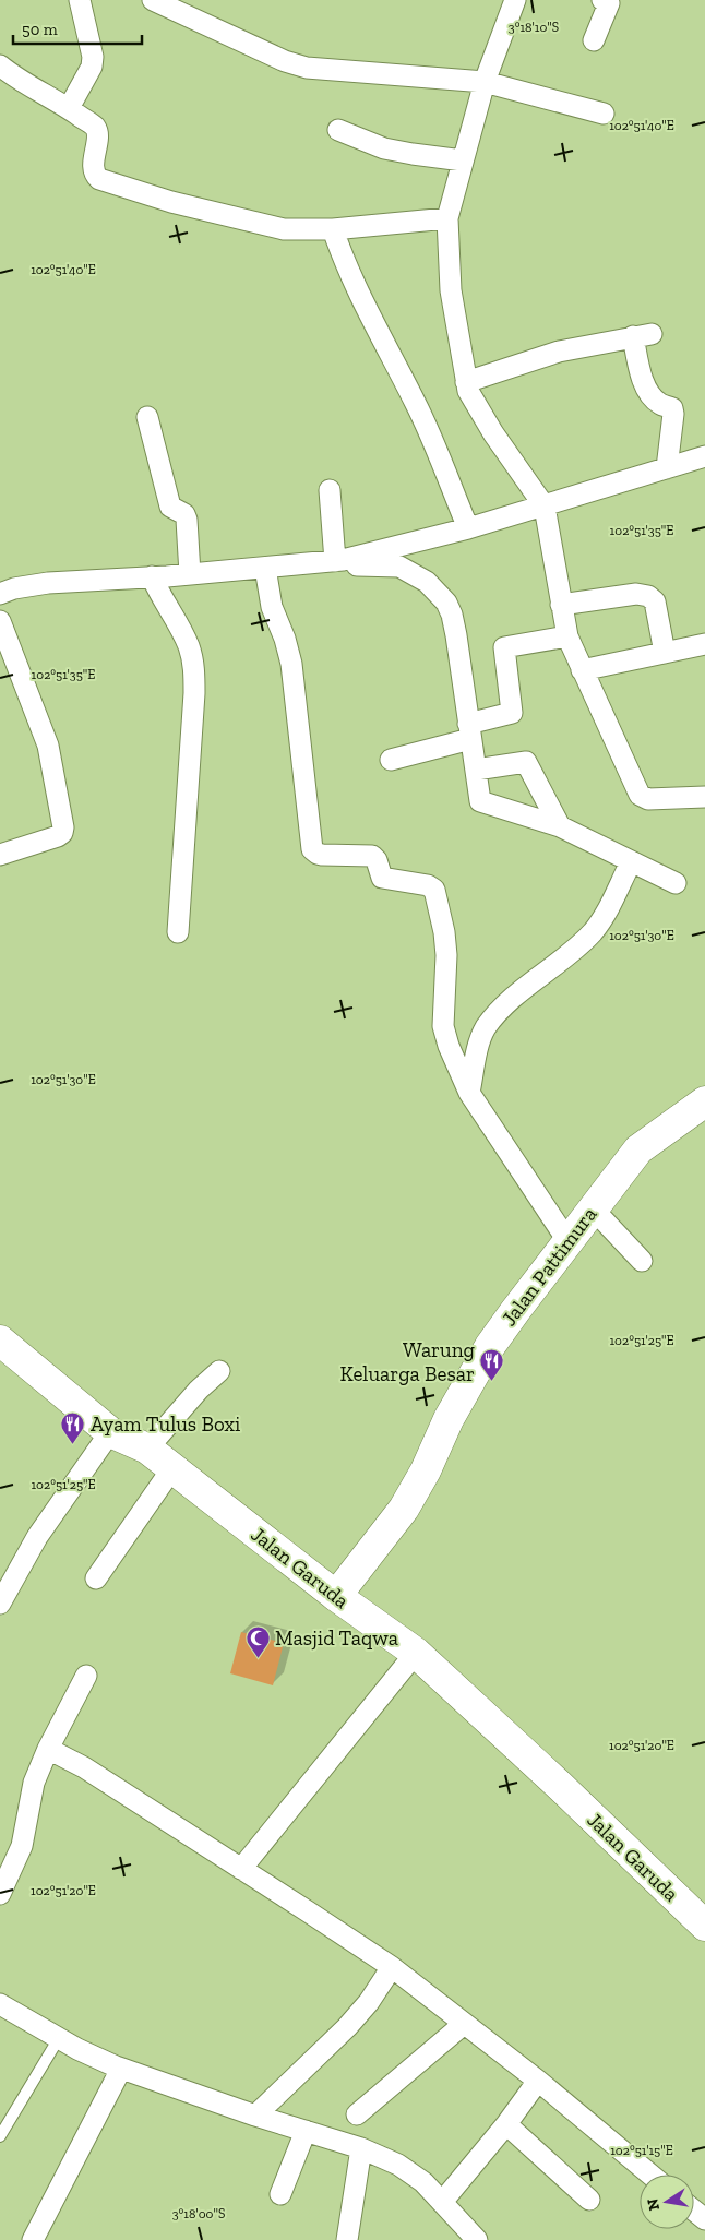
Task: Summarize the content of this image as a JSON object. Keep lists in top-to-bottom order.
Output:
{
  "streets": {
    "main road": ["Jalan Pattimura", "Jalan Garuda"]
  },
  "crossings": [
    ["Jalan Pattimura", "Jalan Garuda"]
  ],
  "places": {
    "restaurant": ["Warung Keluarga Besar", "Ayam Tulus Boxi"],
    "mosque": ["Masjid Taqwa"]
  },
  "scale_bar": "50 m",
  "north": "left",
  "coordinates": [
    "3°18'10\"S",
    "102°51'40\"E",
    "102°51'35\"E",
    "102°51'30\"E",
    "102°51'25\"E",
    "102°51'20\"E",
    "102°51'15\"E",
    "3°18'00\"S"
  ]
}
